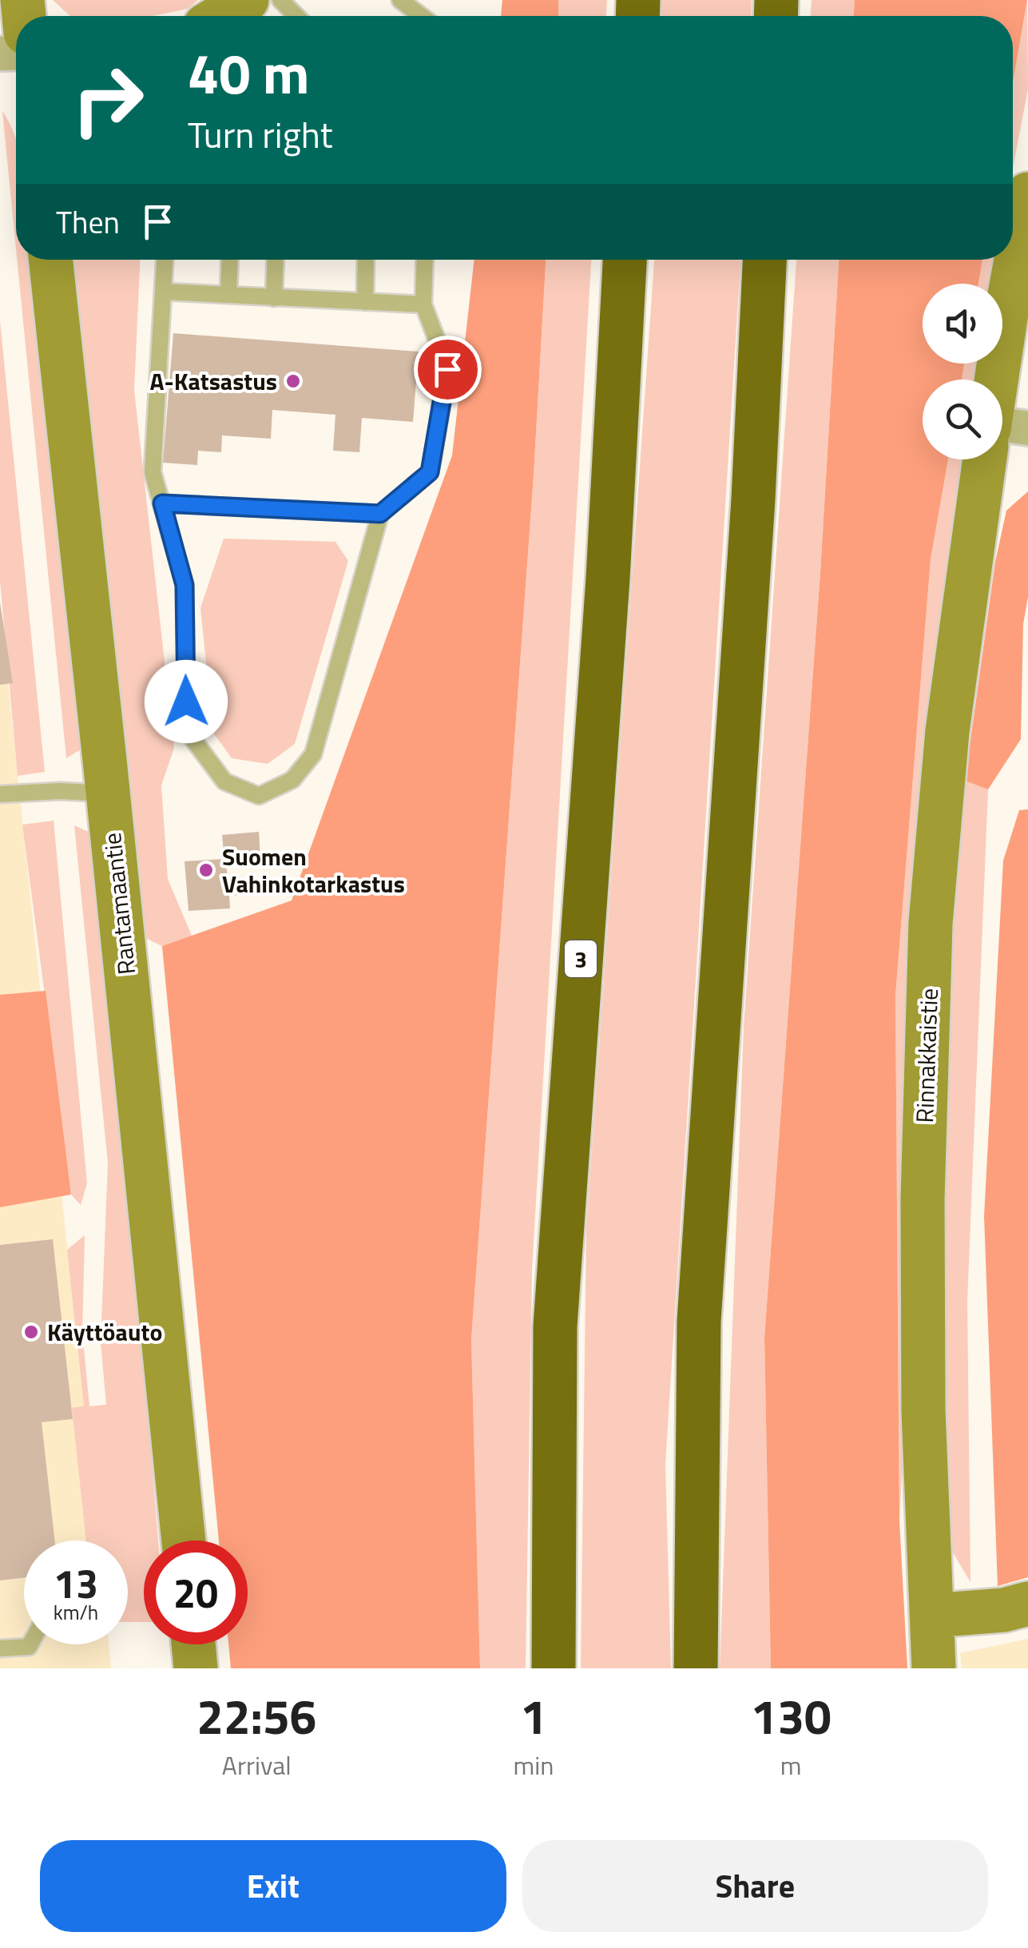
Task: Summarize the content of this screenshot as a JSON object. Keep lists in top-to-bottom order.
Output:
{
  "streets": {
    "highway": ["3"],
    "street": ["Rantamaantie", "Rinnakkaistie"]
  },
  "places": ["A-Katsastus", "Suomen Vahinkotarkastus", "Käyttöauto"],
  "page": {
    "turn": ["40 m", "Turn right"],
    "then": "Then",
    "speed": "13 km/h",
    "limit": "20",
    "eta": [
      "22:56",
      "Arrival",
      "1",
      "min",
      "130",
      "m"
    ],
    "buttons": ["Exit", "Share"]
  }
}
